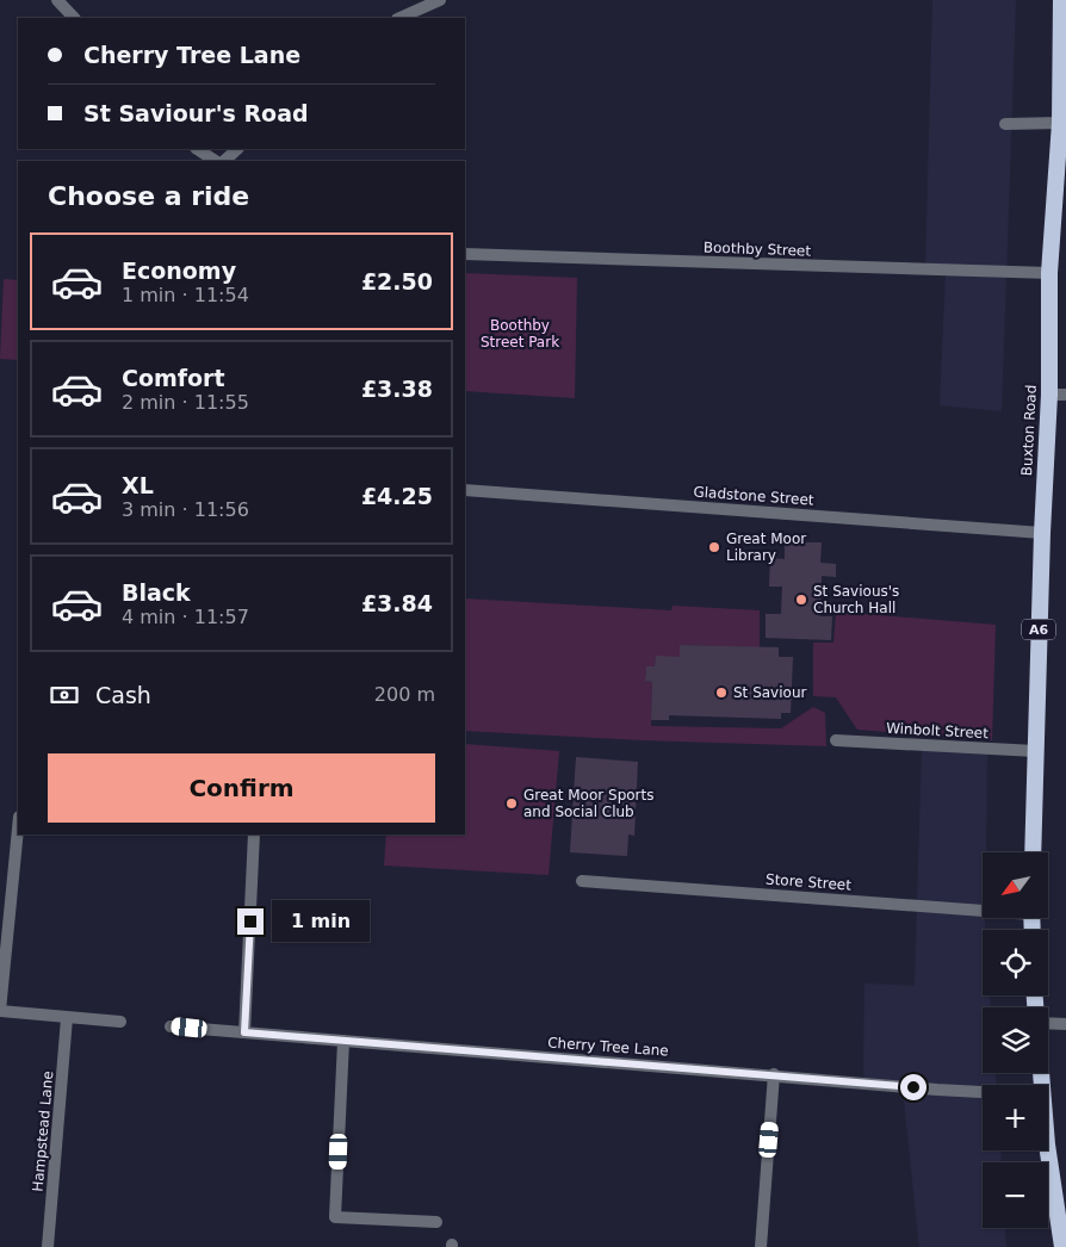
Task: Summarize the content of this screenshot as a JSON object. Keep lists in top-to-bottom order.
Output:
{
  "streets": {
    "highway": ["Buxton Road", "A6"],
    "street": [
      "Boothby Street",
      "Gladstone Street",
      "Winbolt Street",
      "Store Street",
      "Cherry Tree Lane",
      "Hampstead Lane"
    ]
  },
  "crossings": [
    ["Boothby Street", "Buxton Road"],
    ["Buxton Road", "Gladstone Street"],
    ["Buxton Road", "Winbolt Street"]
  ],
  "parks": ["Boothby Street Park"],
  "places": [
    "Great Moor Library",
    "St Savious's Church Hall",
    "St Saviour",
    "Great Moor Sports and Social Club"
  ],
  "north": "bottom left",
  "page": {
    "banner": ["Cherry Tree Lane", "St Saviour's Road"],
    "heading": "Choose a ride",
    "list": [
      {
        "name": "Economy",
        "note": "1 min · 11:54",
        "value": "£2.50"
      },
      {
        "name": "Comfort",
        "note": "2 min · 11:55",
        "value": "£3.38"
      },
      {
        "name": "XL",
        "note": "3 min · 11:56",
        "value": "£4.25"
      },
      {
        "name": "Black",
        "note": "4 min · 11:57",
        "value": "£3.84"
      }
    ],
    "pay": ["Cash", "200 m"],
    "buttons": "Confirm",
    "map_buttons": ["+", "−"],
    "bubble": "1 min"
  }
}
